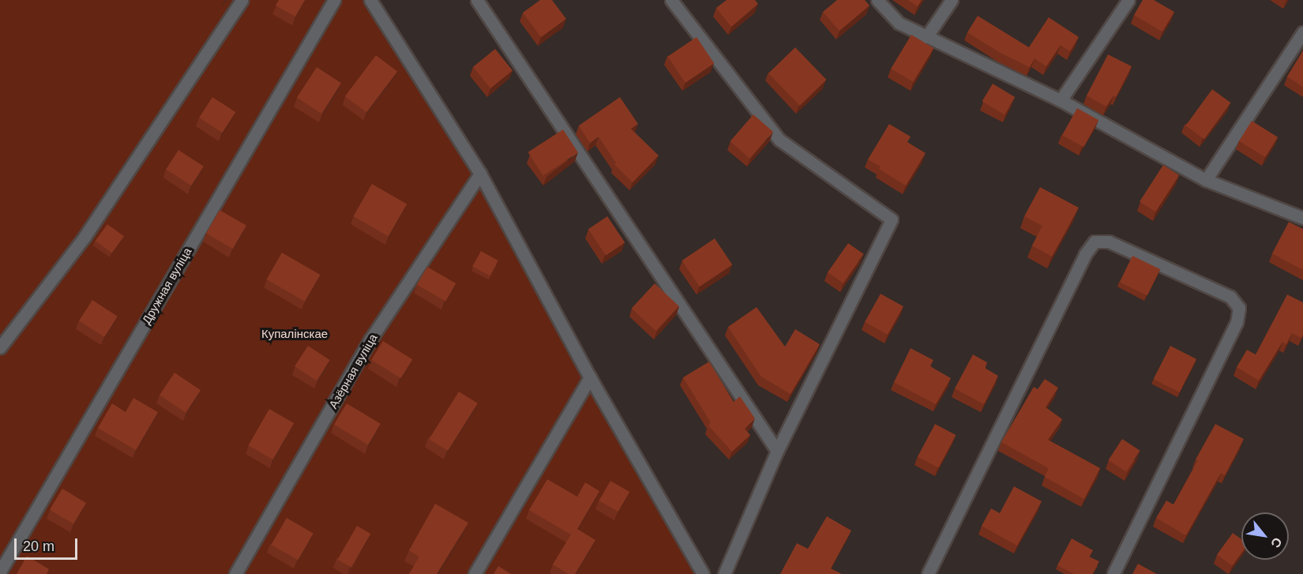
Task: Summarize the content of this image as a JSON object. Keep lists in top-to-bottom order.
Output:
{
  "streets": {
    "street": ["Дружная вуліца", "Азёрная вуліца"]
  },
  "parks": ["Купалінскае"],
  "scale_bar": "20 m",
  "north": "bottom right"
}
